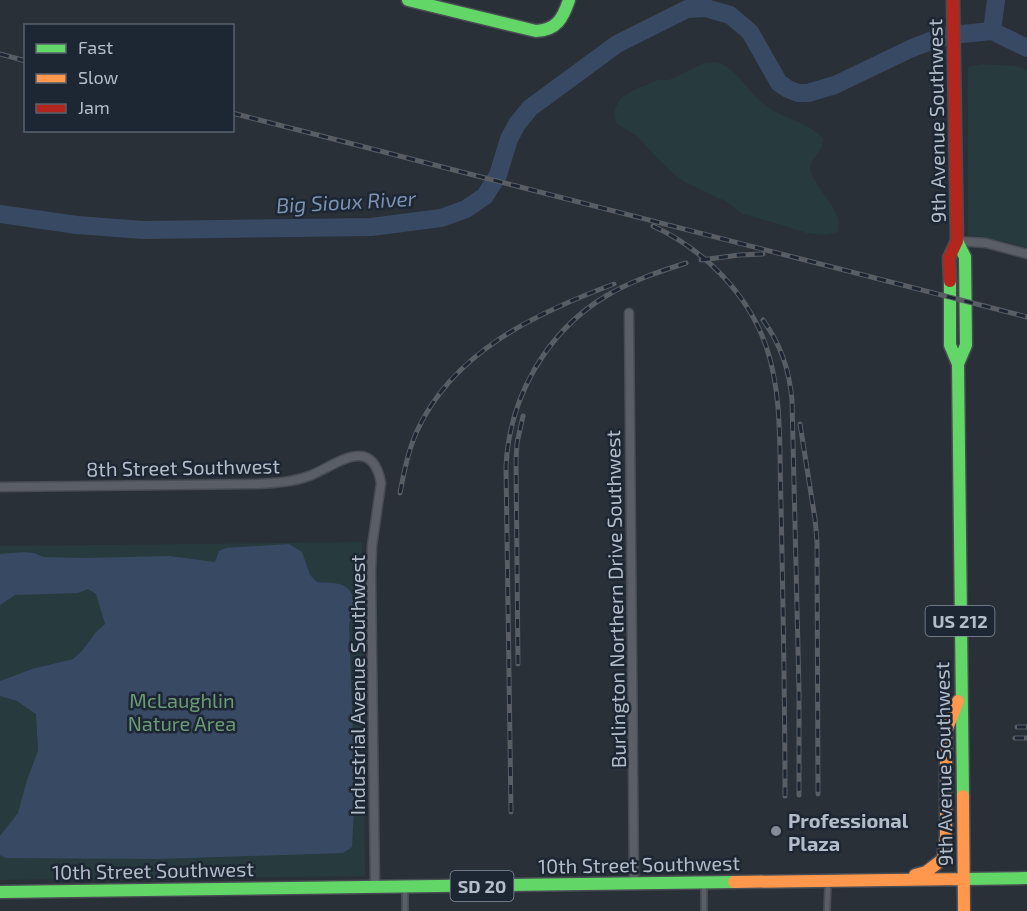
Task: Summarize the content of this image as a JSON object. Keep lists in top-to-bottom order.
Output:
{
  "streets": {
    "main road": [
      "9th Avenue Southwest",
      "US 212",
      "10th Street Southwest",
      "SD 20"
    ],
    "street": ["8th Street Southwest", "Burlington Northern Drive Southwest", "Industrial Avenue Southwest"]
  },
  "crossings": [
    ["9th Avenue Southwest", "10th Street Southwest"],
    ["8th Street Southwest", "Industrial Avenue Southwest"],
    ["Burlington Northern Drive Southwest", "10th Street Southwest"],
    ["Industrial Avenue Southwest", "10th Street Southwest"]
  ],
  "water": ["Big Sioux River"],
  "parks": ["McLaughlin Nature Area"],
  "places": ["Professional Plaza"],
  "legend": ["Fast", "Slow", "Jam"]
}
